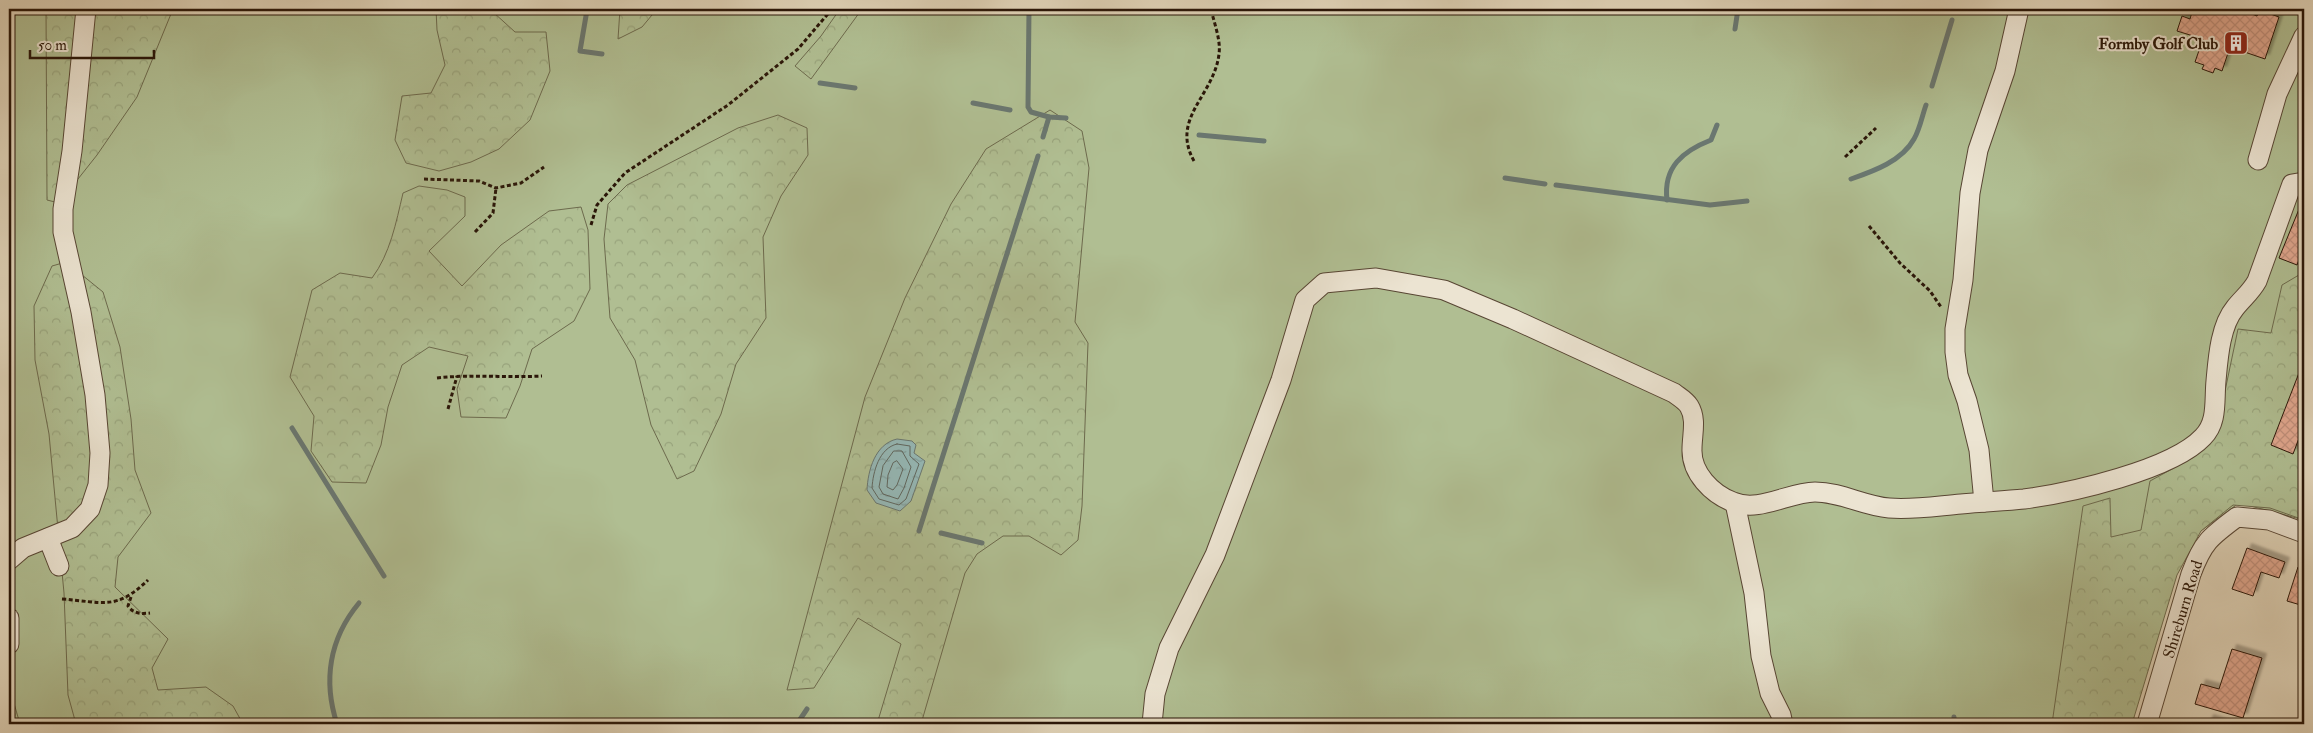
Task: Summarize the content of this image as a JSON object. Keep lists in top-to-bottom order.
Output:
{
  "streets": {
    "street": ["Shireburn Road"]
  },
  "places": {
    "building": ["Formby Golf Club"]
  },
  "scale_bar": "50 m"
}
